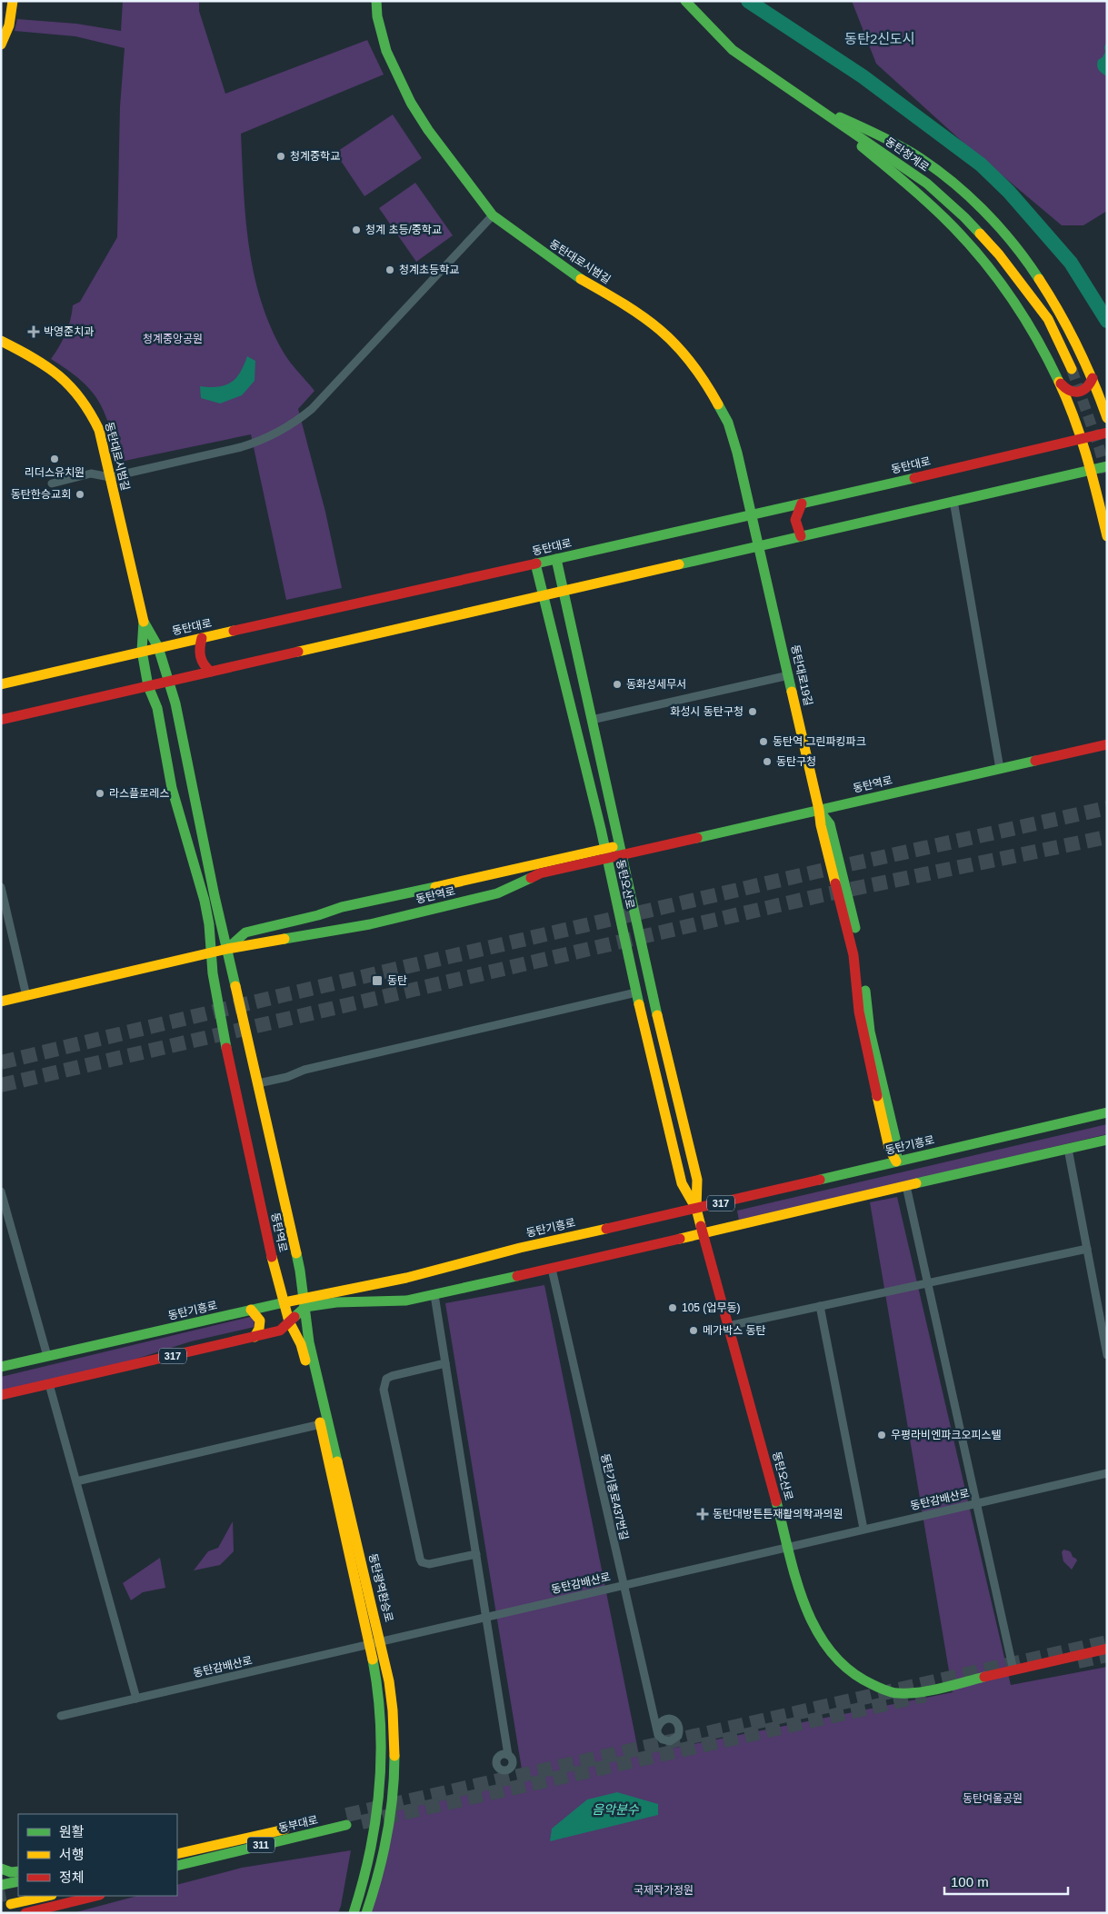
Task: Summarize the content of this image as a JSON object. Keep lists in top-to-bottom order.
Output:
{
  "streets": {
    "main road": [
      "동탄청계로",
      "동탄대로시범길",
      "동탄대로",
      "동탄대로19길",
      "동탄역로",
      "동탄오산로",
      "동탄기흥로",
      "317",
      "동탄광역환승로",
      "동부대로",
      "311"
    ],
    "street": ["동탄기흥로437번길", "동탄감배산로"]
  },
  "crossings": [
    ["동탄대로시범길", "동탄대로"],
    ["동탄대로시범길", "동탄대로19길"],
    ["동탄대로시범길", "동탄역로"],
    ["동탄대로", "동탄역로"],
    ["동탄대로", "동탄오산로"],
    ["동탄대로19길", "동탄역로"],
    ["동탄대로19길", "동탄기흥로"],
    ["동탄역로", "동탄오산로"],
    ["동탄역로", "동탄광역환승로"],
    ["동탄오산로", "동탄기흥로"],
    ["동탄오산로", "동탄감배산로"],
    ["동탄기흥로", "317"],
    ["동탄기흥로", "동탄기흥로437번길"],
    ["동탄기흥로", "동탄광역환승로"],
    ["317", "동탄광역환승로"],
    ["동탄기흥로437번길", "동탄감배산로"],
    ["동탄감배산로", "동탄광역환승로"]
  ],
  "districts": ["동탄2신도시"],
  "water": ["음악분수"],
  "parks": ["청계중앙공원", "동탄여울공원", "국제작가정원"],
  "places": {
    "other": [
      "청계중학교",
      "청계 초등/중학교",
      "청계초등학교",
      "리더스유치원",
      "동탄한승교회",
      "동화성세무서",
      "화성시 동탄구청",
      "동탄역 그린파킹파크",
      "동탄구청",
      "라스플로레스",
      "105 (업무동)",
      "메가박스 동탄",
      "우평라비엔파크오피스텔"
    ],
    "health": ["박영준치과", "동탄대방튼튼재활의학과의원"],
    "transit": ["동탄"]
  },
  "legend": ["원활", "서행", "정체"],
  "scale_bar": "100 m"
}
